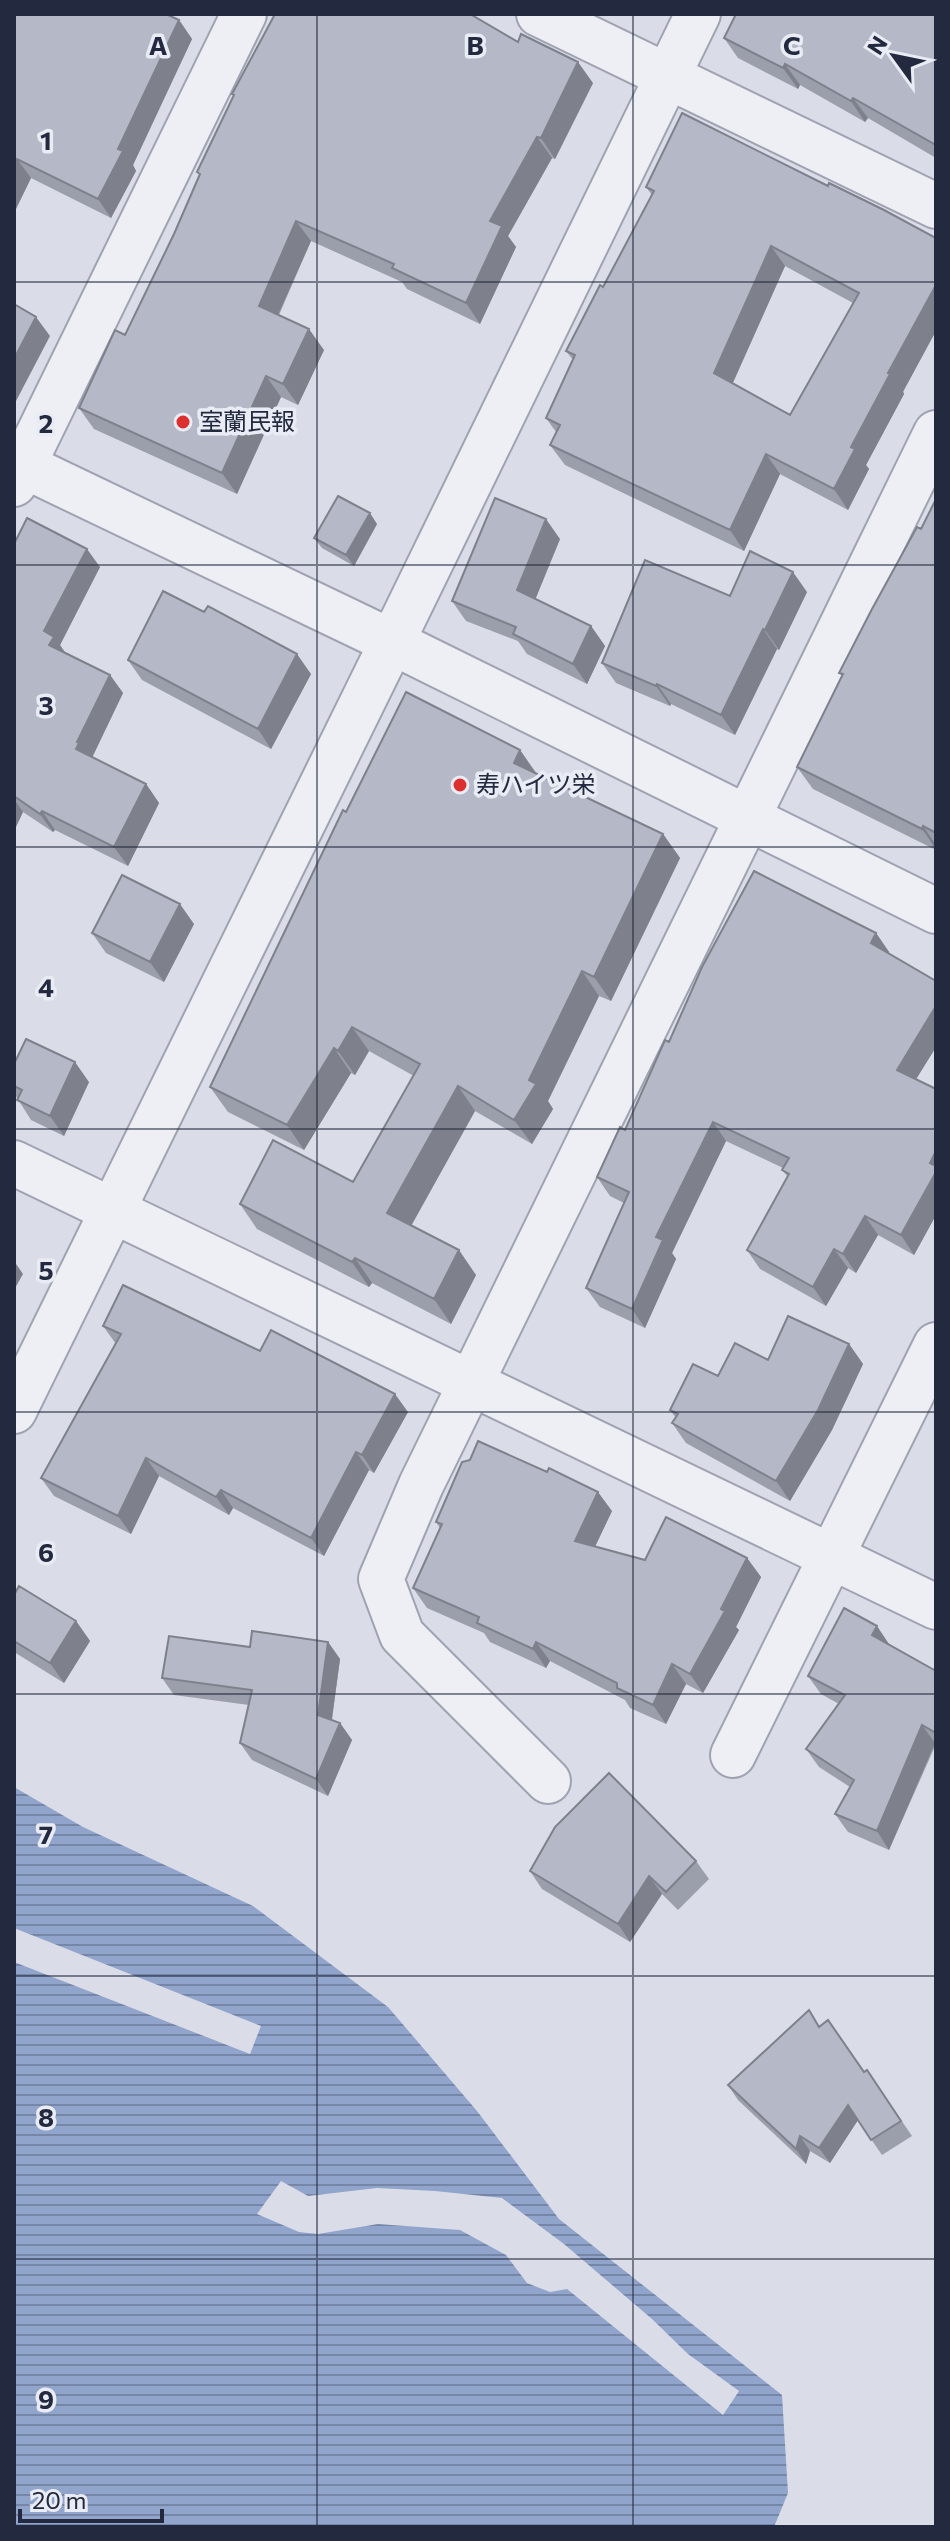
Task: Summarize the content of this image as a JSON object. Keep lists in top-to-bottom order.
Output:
{
  "places": ["室蘭民報", "寿ハイツ栄"],
  "scale_bar": "20 m",
  "north": "top left",
  "grid": {
    "columns": ["A", "B", "C"],
    "rows": [
      "1",
      "2",
      "3",
      "4",
      "5",
      "6",
      "7",
      "8",
      "9"
    ]
  }
}
